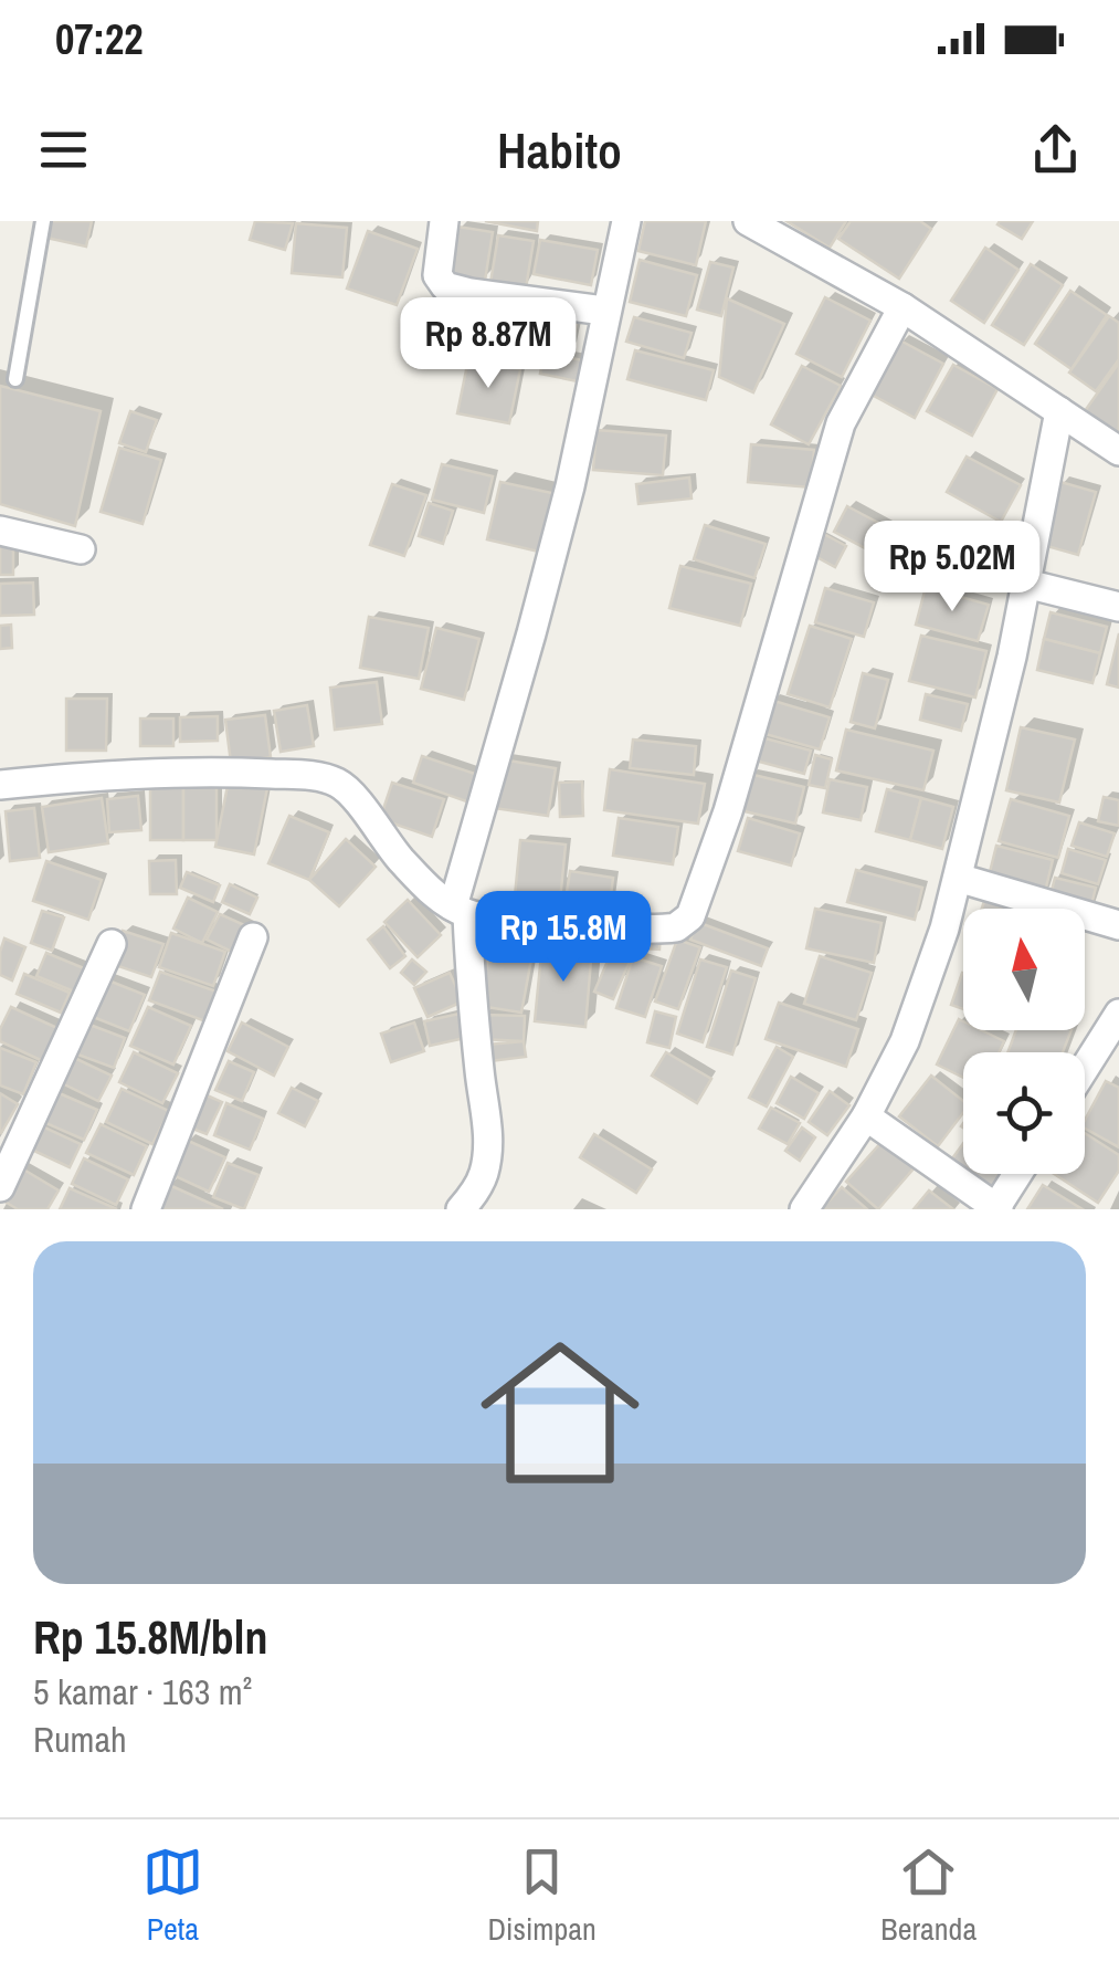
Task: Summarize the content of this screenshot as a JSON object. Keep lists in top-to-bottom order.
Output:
{
  "north": "top",
  "page": {
    "status": "07:22",
    "header": "Habito",
    "price": ["Rp 8.87M", "Rp 5.02M", "Rp 15.8M"],
    "list": [
      {
        "name": "Rp 15.8M/bln",
        "note": "5 kamar · 163 m² · Rumah"
      }
    ],
    "tabs": ["Peta", "Disimpan", "Beranda"]
  }
}
